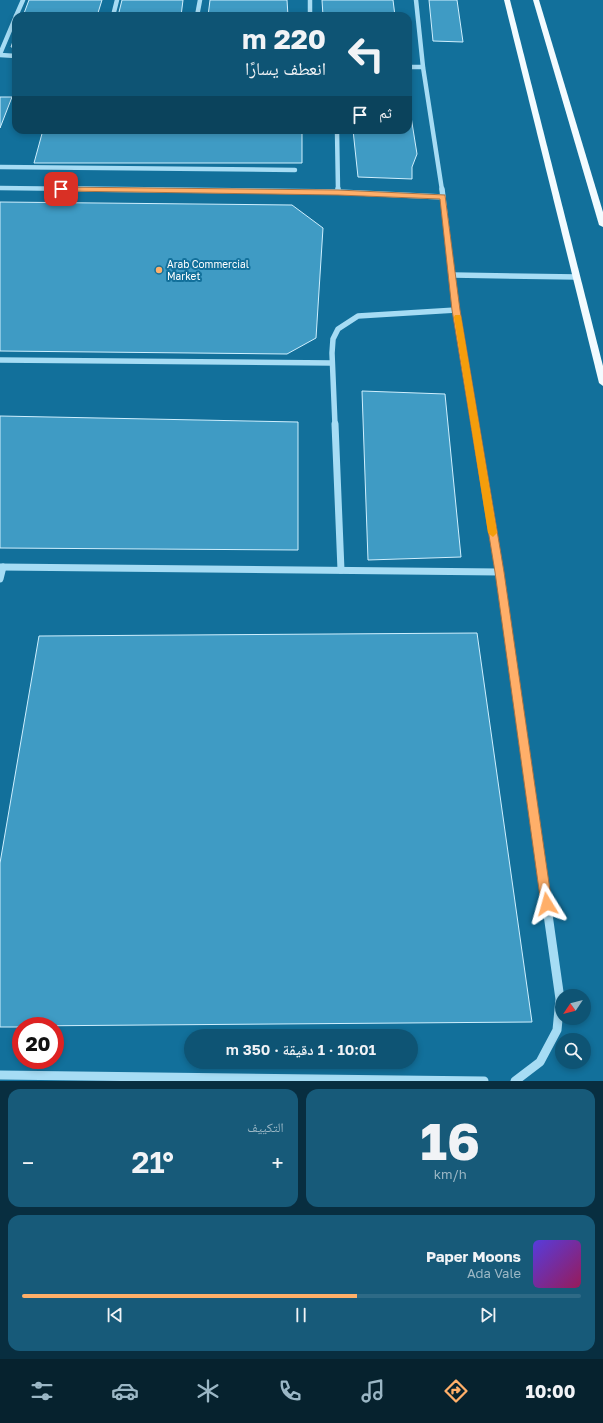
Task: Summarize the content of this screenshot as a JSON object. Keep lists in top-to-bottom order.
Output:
{
  "places": ["Arab Commercial Market"],
  "north": "bottom left",
  "page": {
    "turn": ["220 m", "انعطف يسارًا"],
    "then": "ثم",
    "limit": "20",
    "trip": "10:01 · 1 دقيقة · 350 m",
    "tile": [
      ["16", "km/h"],
      "التكييف"
    ],
    "heat": ["−", "21°", "+"],
    "song": ["Paper Moons", "Ada Vale"],
    "tabs": "10:00"
  }
}
